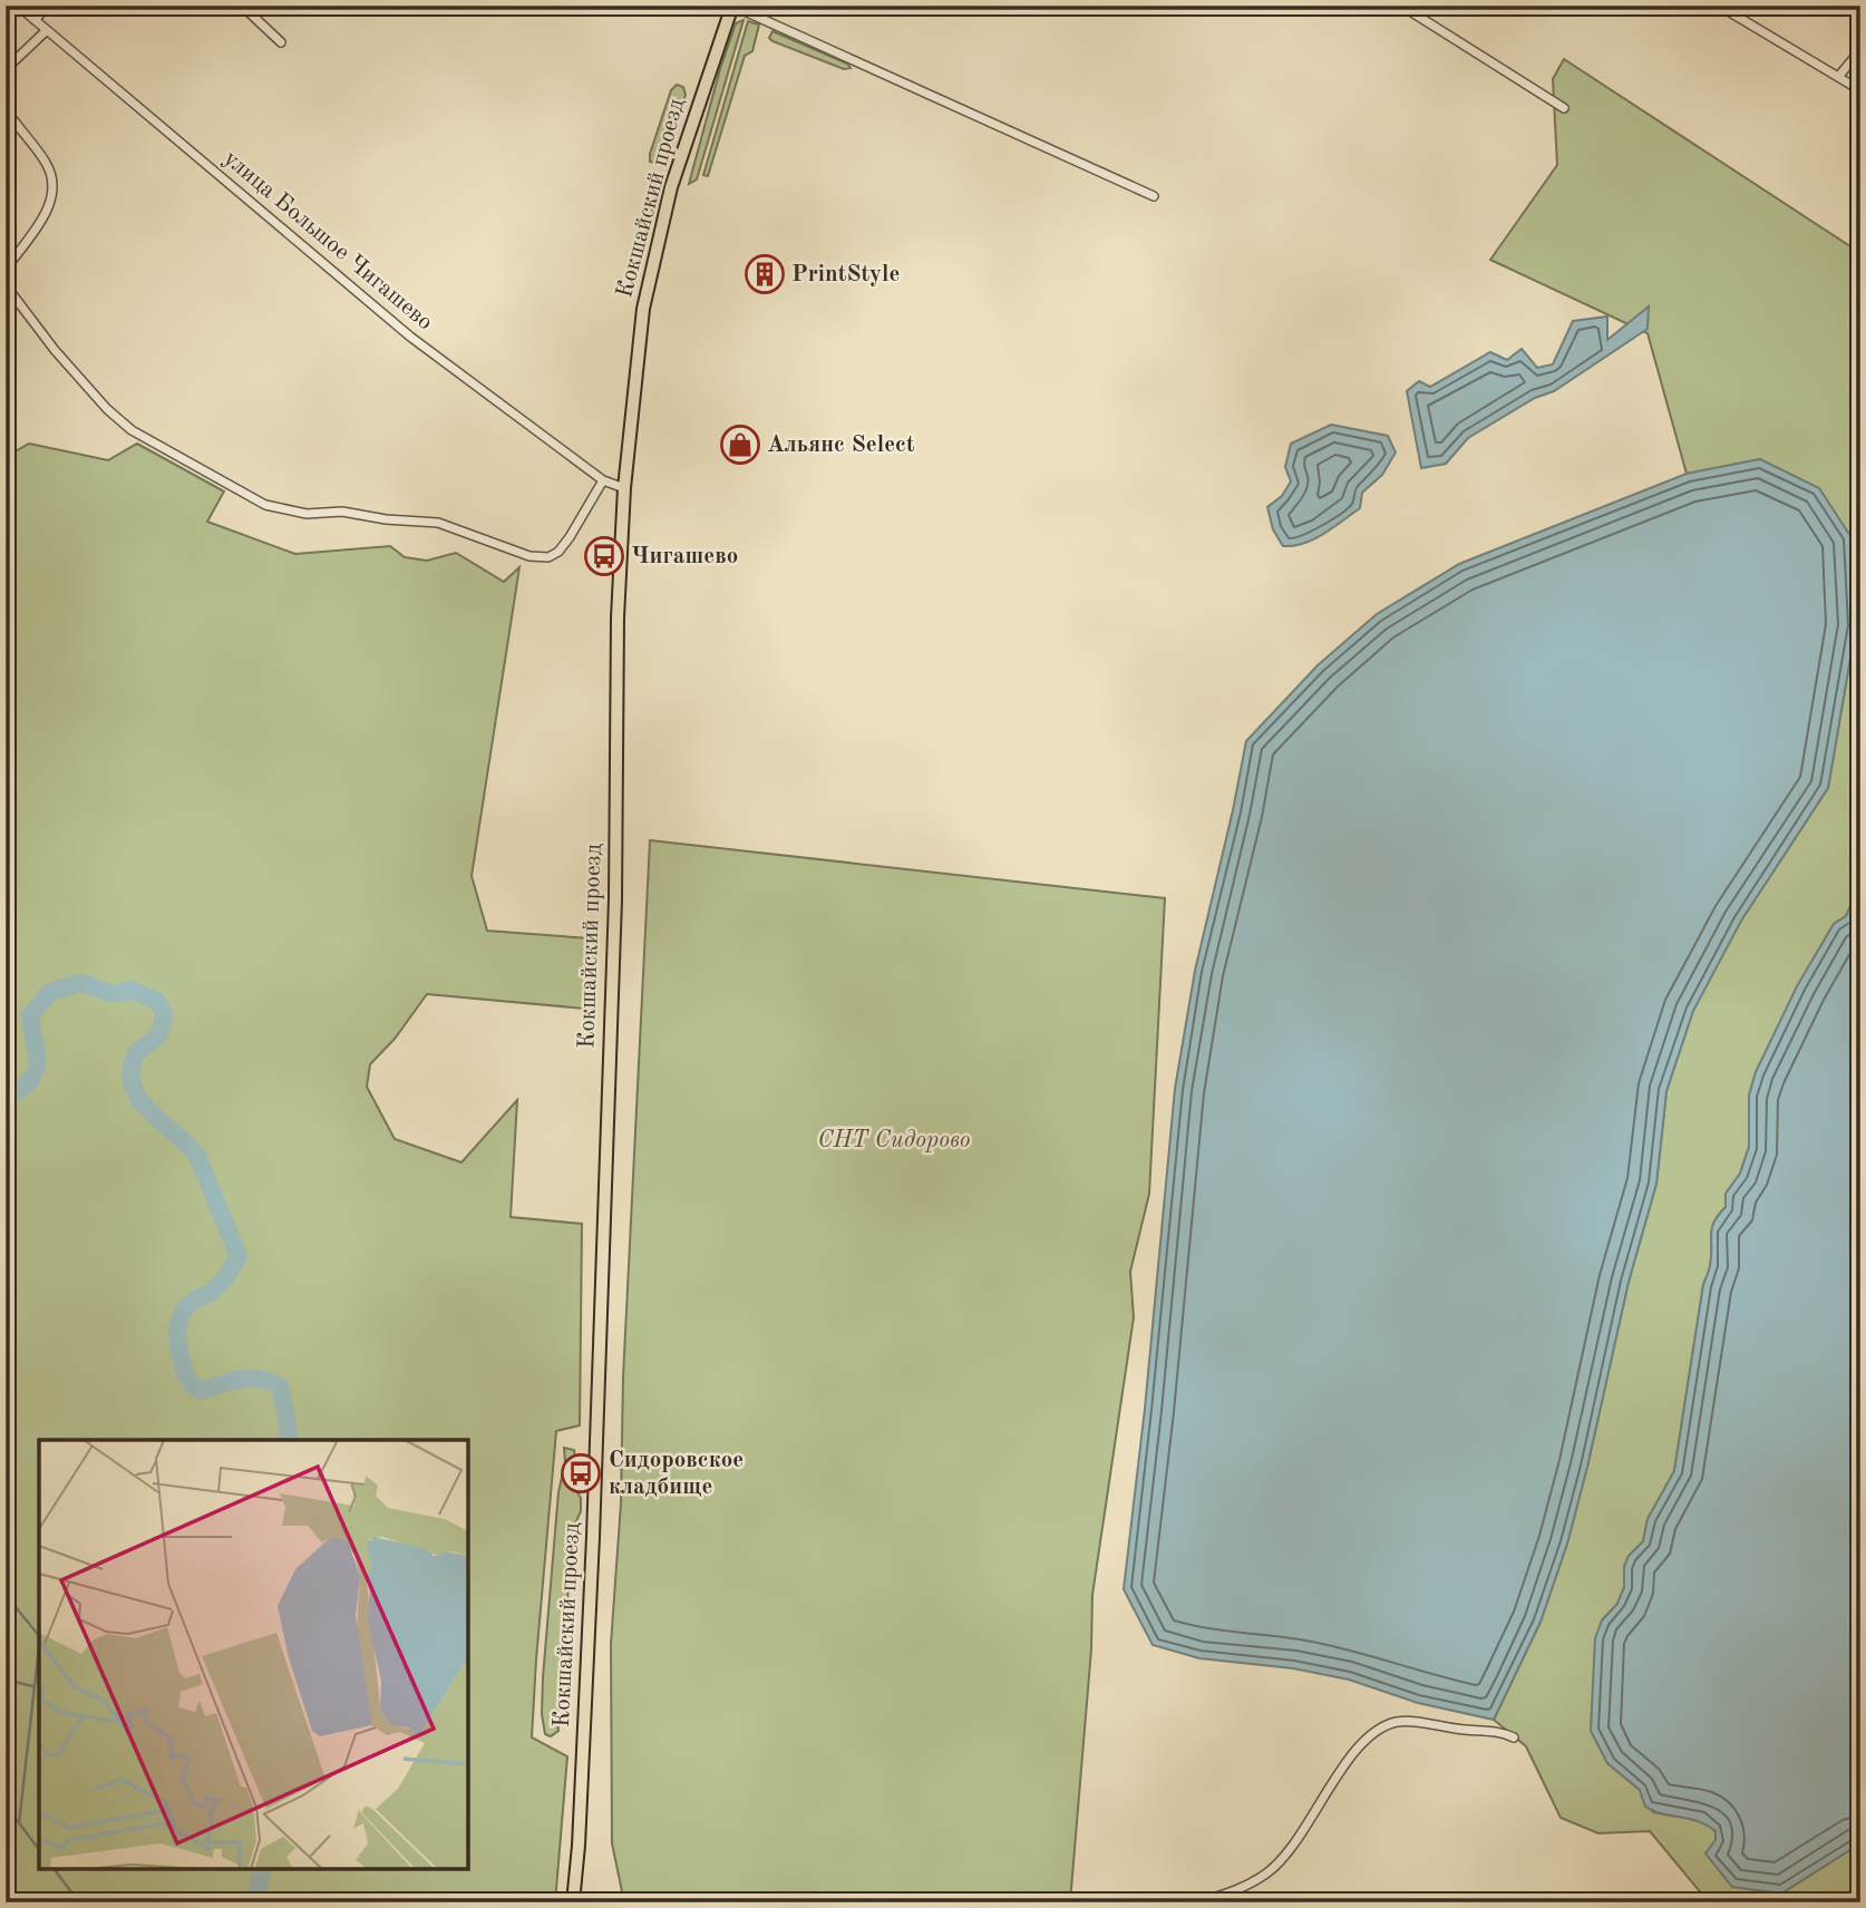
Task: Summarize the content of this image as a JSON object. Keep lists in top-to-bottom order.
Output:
{
  "streets": {
    "main road": ["Кокшайский проезд"],
    "street": ["улица Большое Чигашево"]
  },
  "crossings": [
    ["Кокшайский проезд", "улица Большое Чигашево"]
  ],
  "parks": ["СНТ Сидорово"],
  "places": {
    "building": ["PrintStyle"],
    "shop": ["Альянс Select"],
    "bus stop": ["Чигашево", "Сидоровское кладбище"]
  }
}
